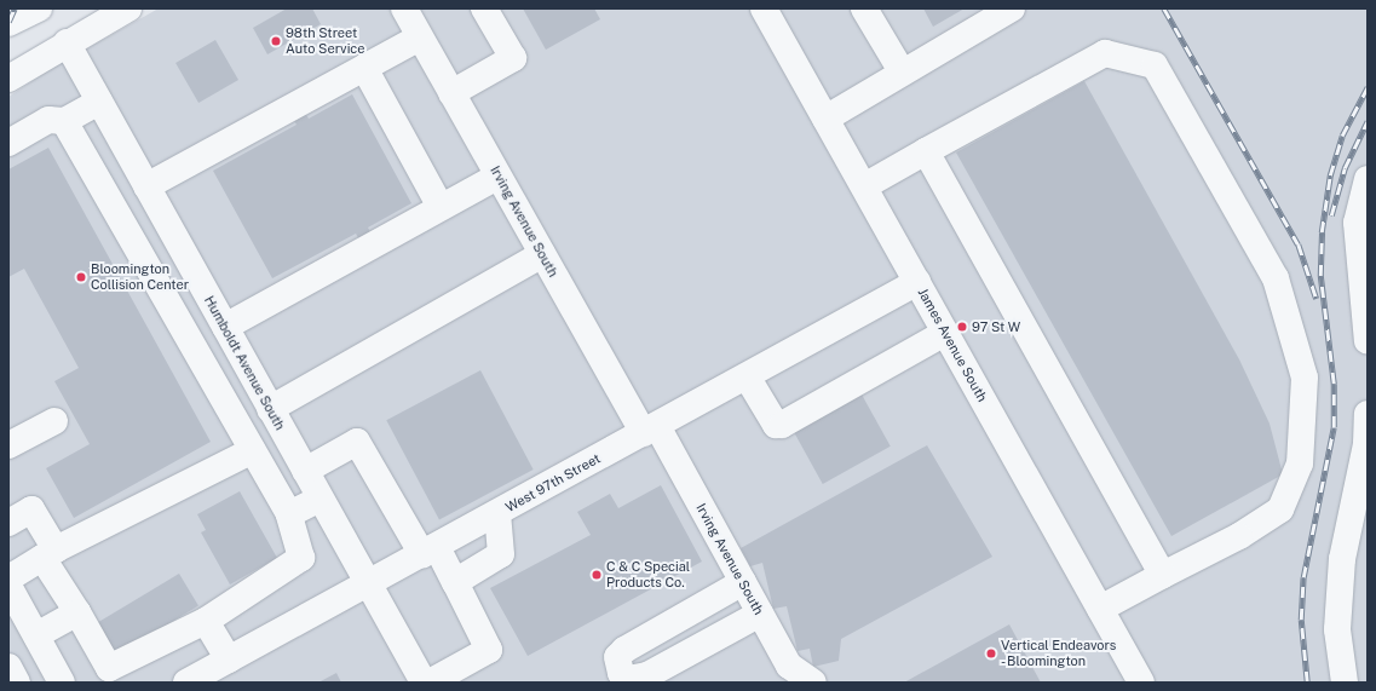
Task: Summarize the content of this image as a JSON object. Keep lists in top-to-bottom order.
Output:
{
  "streets": {
    "street": [
      "Irving Avenue South",
      "James Avenue South",
      "Humboldt Avenue South",
      "West 97th Street"
    ]
  },
  "crossings": [
    ["Irving Avenue South", "West 97th Street"],
    ["James Avenue South", "West 97th Street"],
    ["Humboldt Avenue South", "West 97th Street"]
  ],
  "places": [
    "98th Street Auto Service",
    "Bloomington Collision Center",
    "97 St W",
    "C & C Special Products Co.",
    "Vertical Endeavors - Bloomington"
  ]
}
